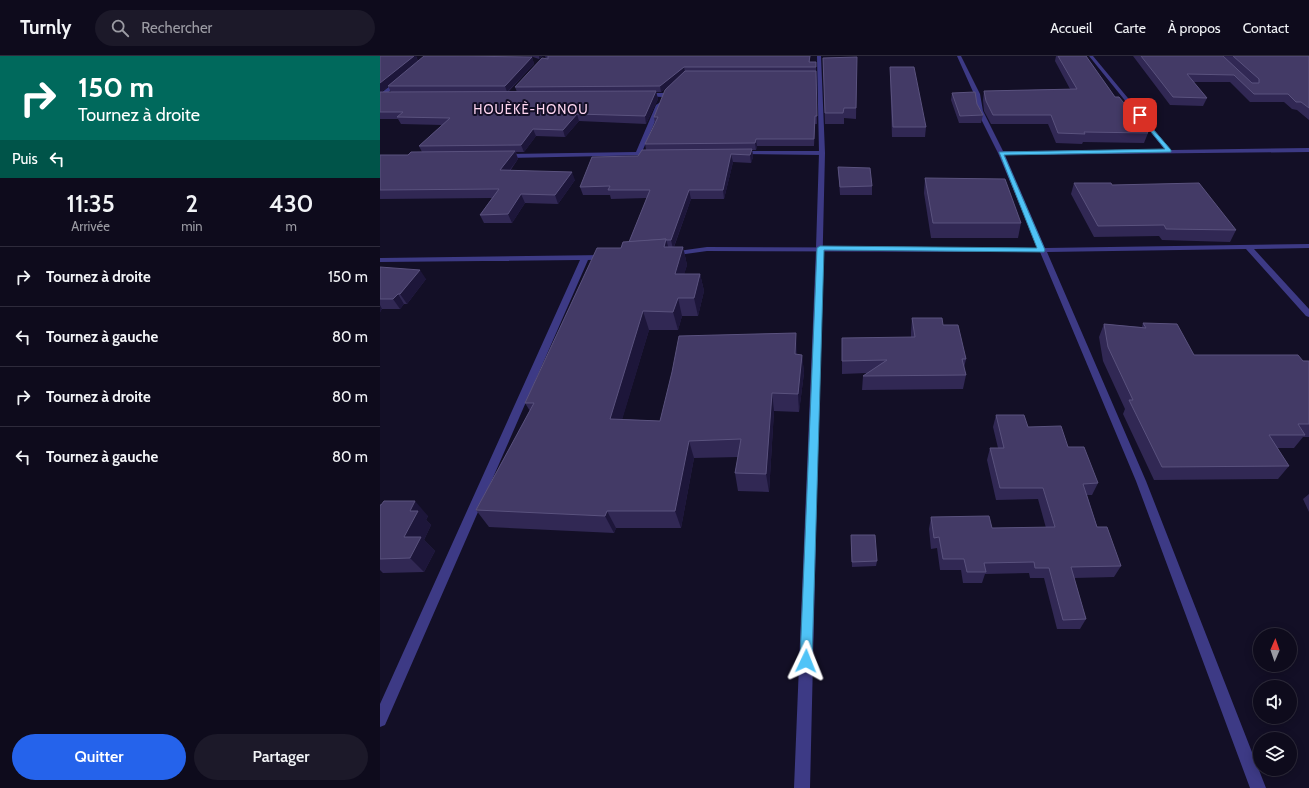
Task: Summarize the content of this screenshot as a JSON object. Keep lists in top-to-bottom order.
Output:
{
  "districts": ["HOUÈKÈ-HONOU"],
  "north": "top",
  "page": {
    "header": "Turnly",
    "search": "Rechercher",
    "nav": [
      "Accueil",
      "Carte",
      "À propos",
      "Contact"
    ],
    "turn": ["150 m", "Tournez à droite"],
    "then": "Puis",
    "eta": [
      "11:35",
      "Arrivée",
      "2",
      "min",
      "430",
      "m"
    ],
    "list": [
      {
        "name": "Tournez à droite",
        "value": "150 m"
      },
      {
        "name": "Tournez à gauche",
        "value": "80 m"
      },
      {
        "name": "Tournez à droite",
        "value": "80 m"
      },
      {
        "name": "Tournez à gauche",
        "value": "80 m"
      }
    ],
    "buttons": ["Quitter", "Partager"]
  }
}
